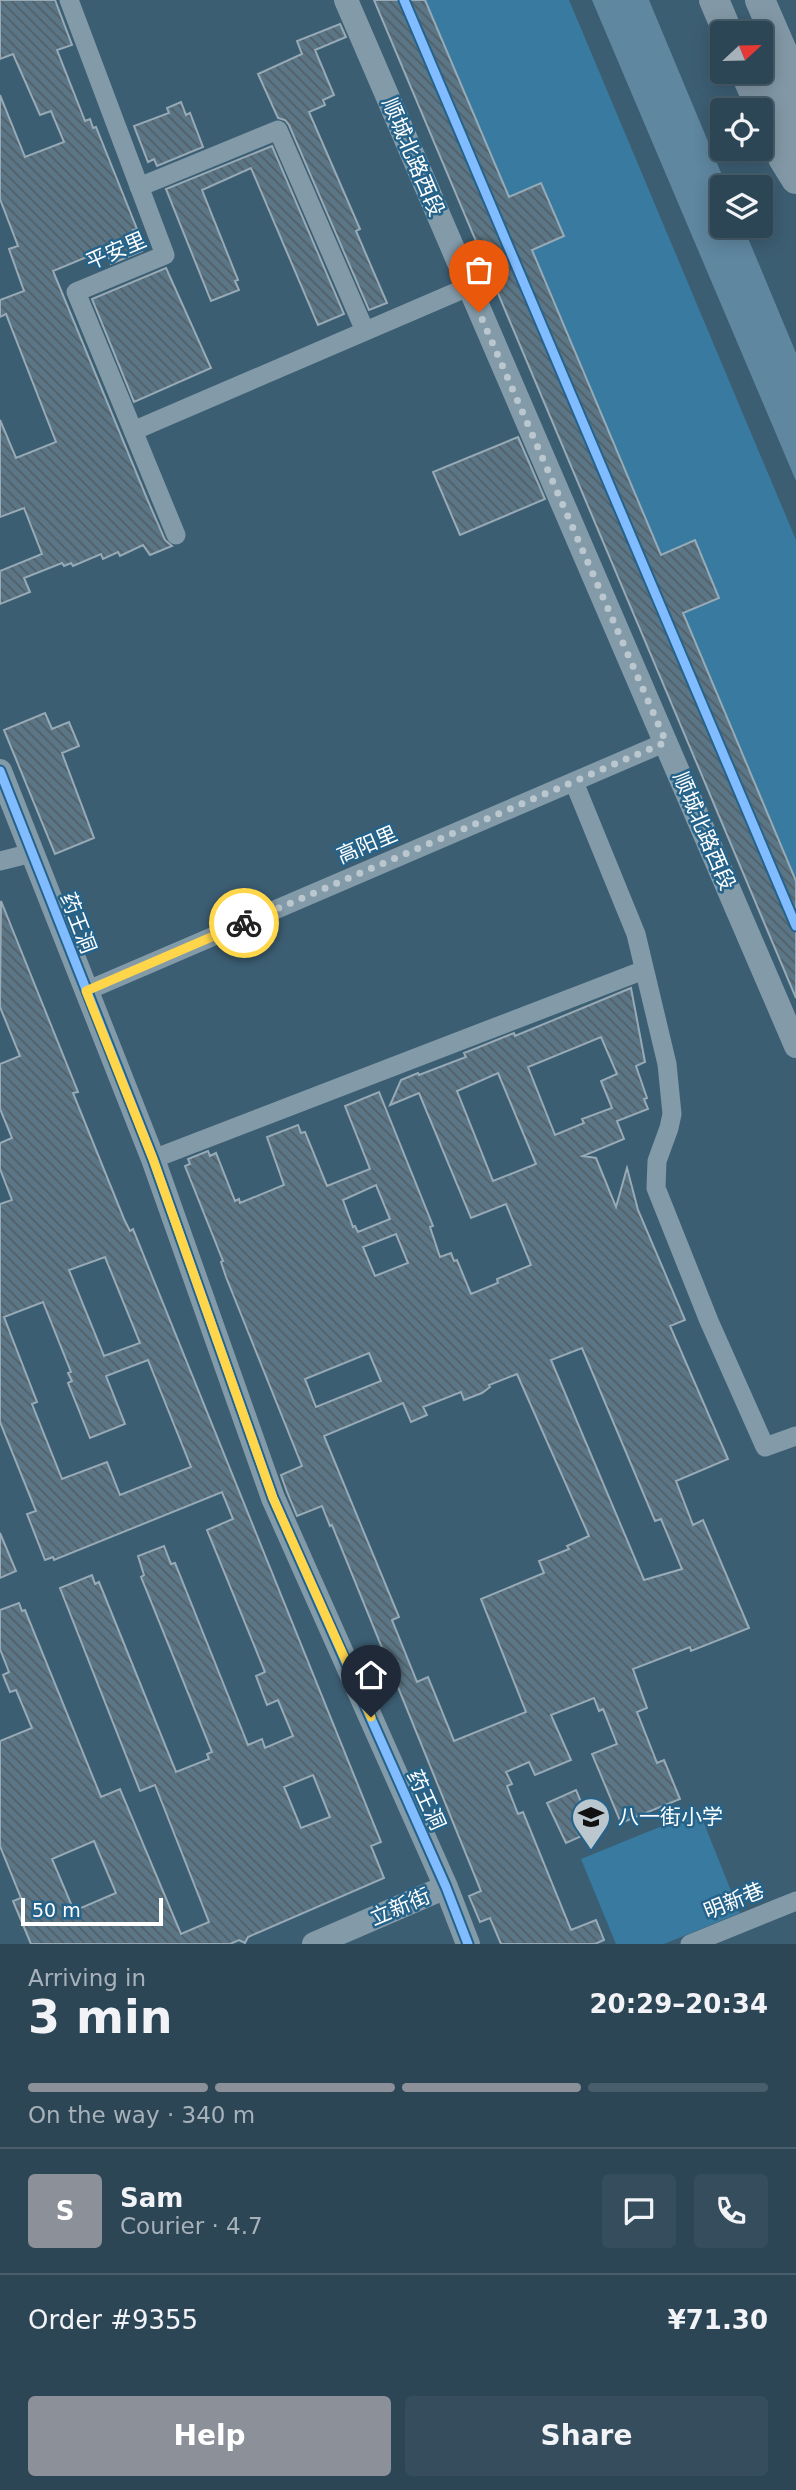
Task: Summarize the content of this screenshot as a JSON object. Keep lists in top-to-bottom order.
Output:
{
  "streets": {
    "street": [
      "顺城北路西段",
      "平安里",
      "高阳里",
      "药王洞",
      "明新巷",
      "立新街"
    ]
  },
  "crossings": [
    ["顺城北路西段", "高阳里"],
    ["高阳里", "药王洞"],
    ["药王洞", "立新街"]
  ],
  "places": {
    "school or university": ["八一街小学"]
  },
  "scale_bar": "50 m",
  "north": "right",
  "page": {
    "scale": "50 m",
    "heading": ["3 min", "Arriving in", "20:29–20:34"],
    "panel": [
      "Sam",
      "Courier · 4.7",
      "Order #9355",
      "¥71.30"
    ],
    "bar": "On the way · 340 m",
    "round": "S",
    "buttons": ["Help", "Share"]
  }
}
